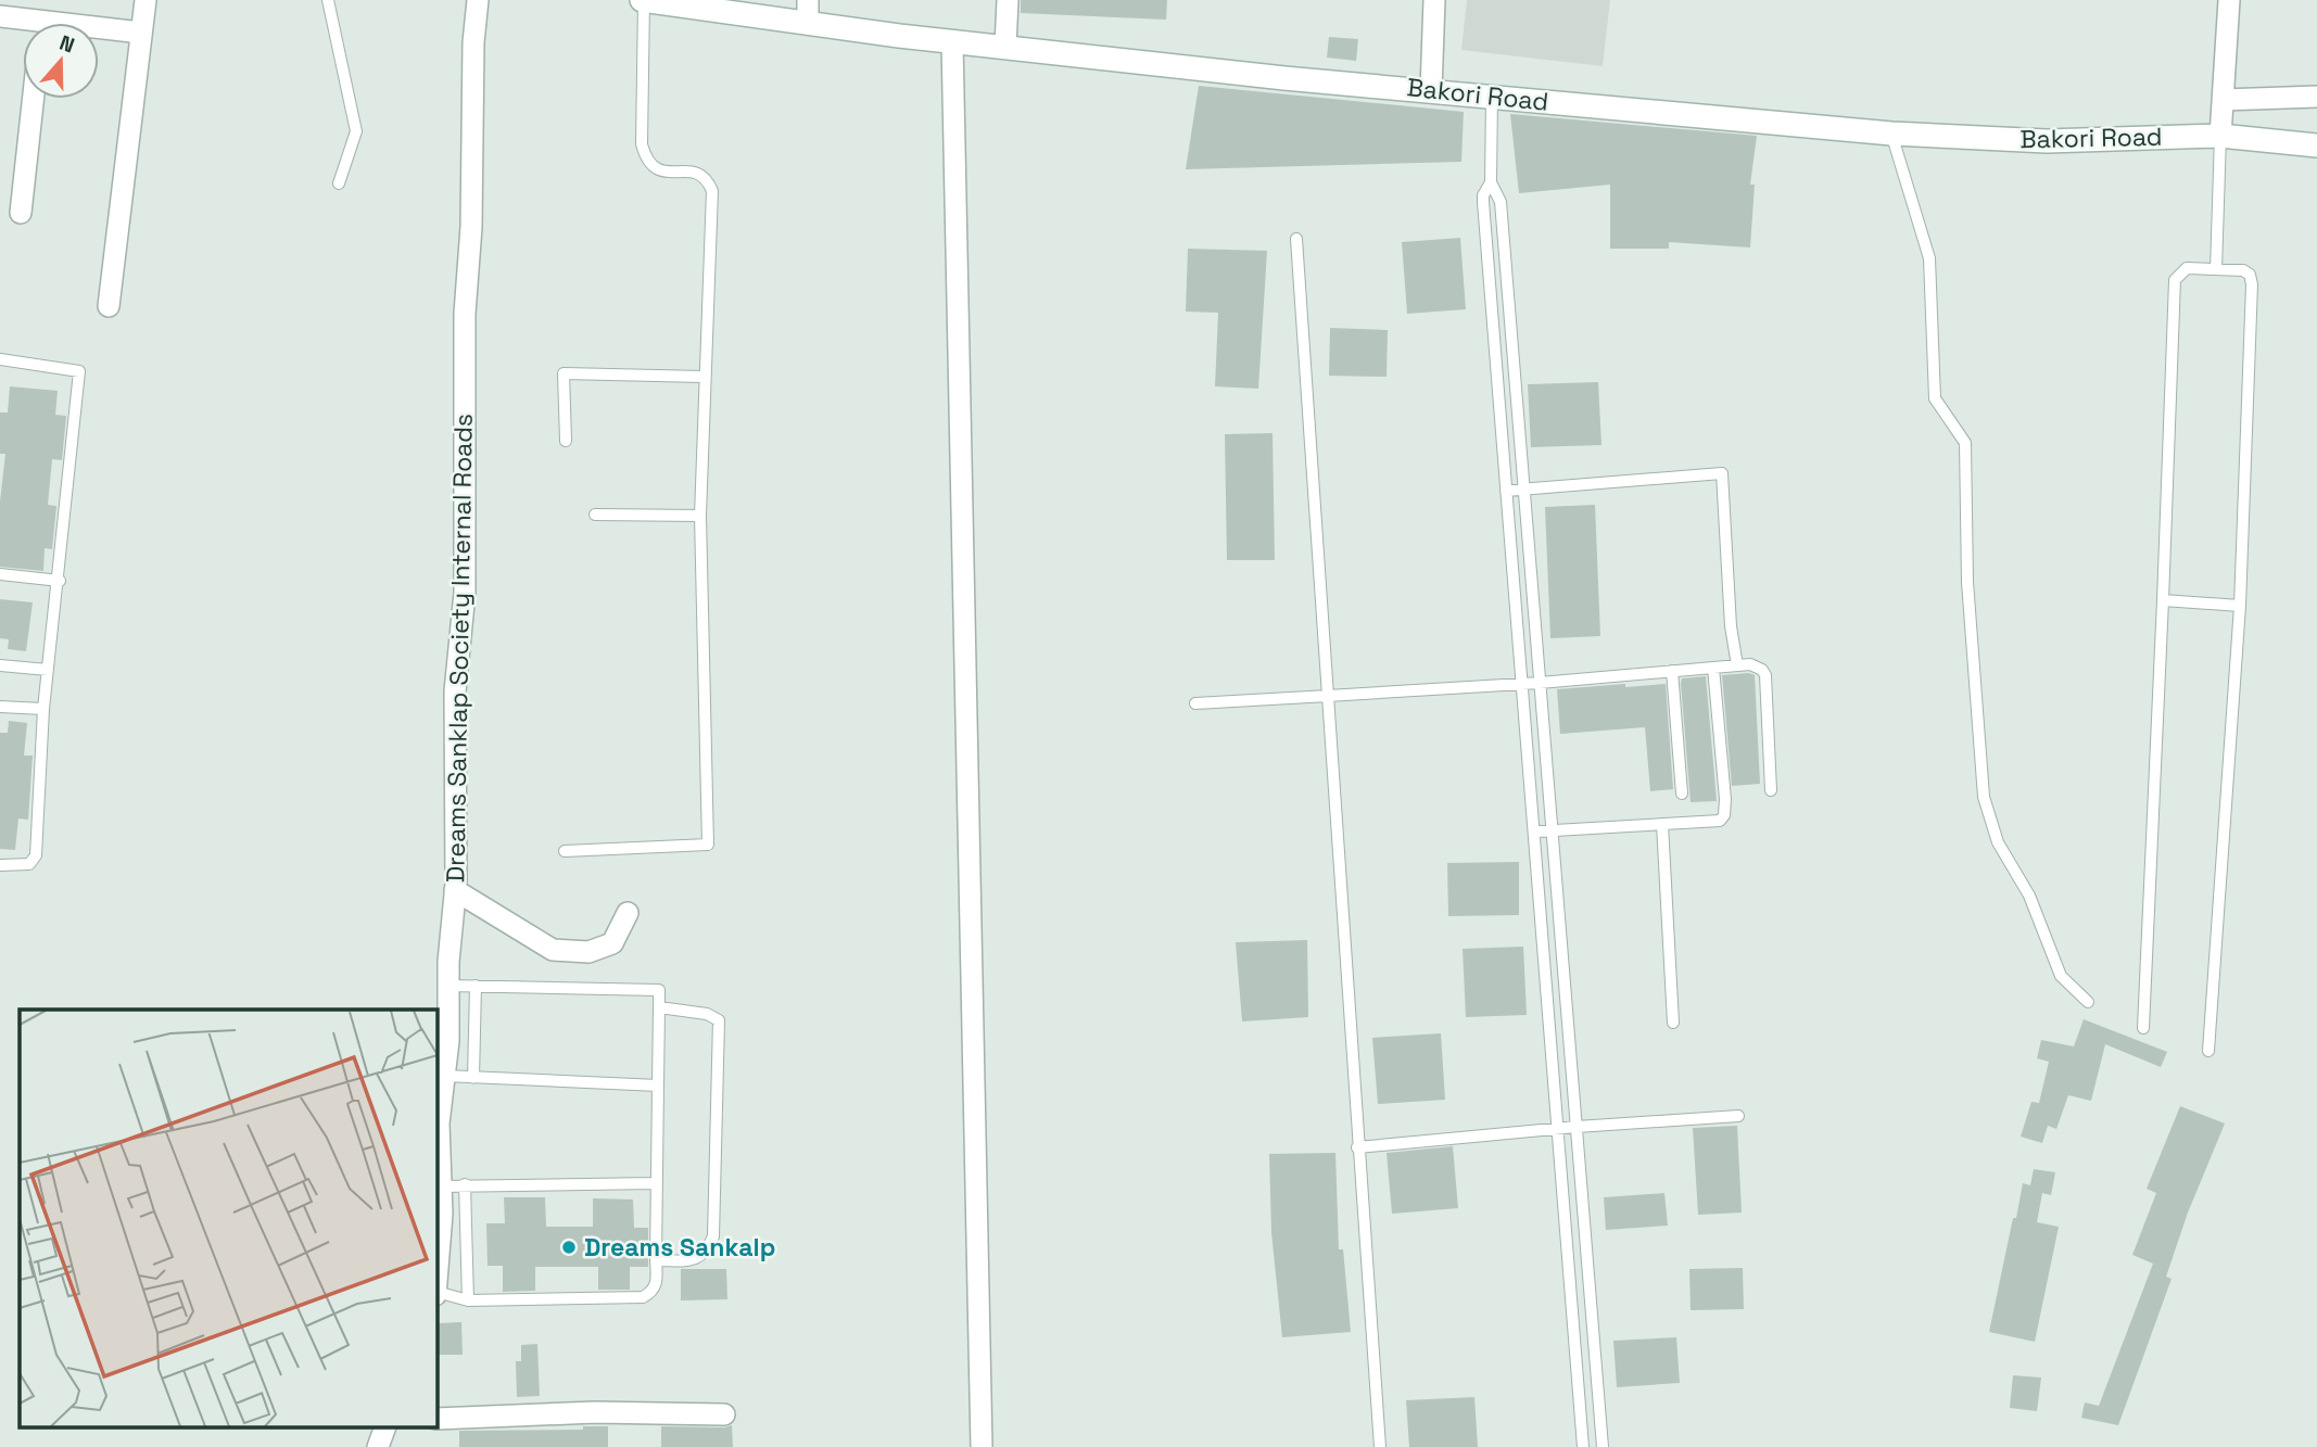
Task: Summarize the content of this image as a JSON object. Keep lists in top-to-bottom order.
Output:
{
  "streets": {
    "street": ["Bakori Road", "Dreams Sanklap Society Internal Roads"]
  },
  "places": ["Dreams Sankalp"],
  "north": "top"
}
